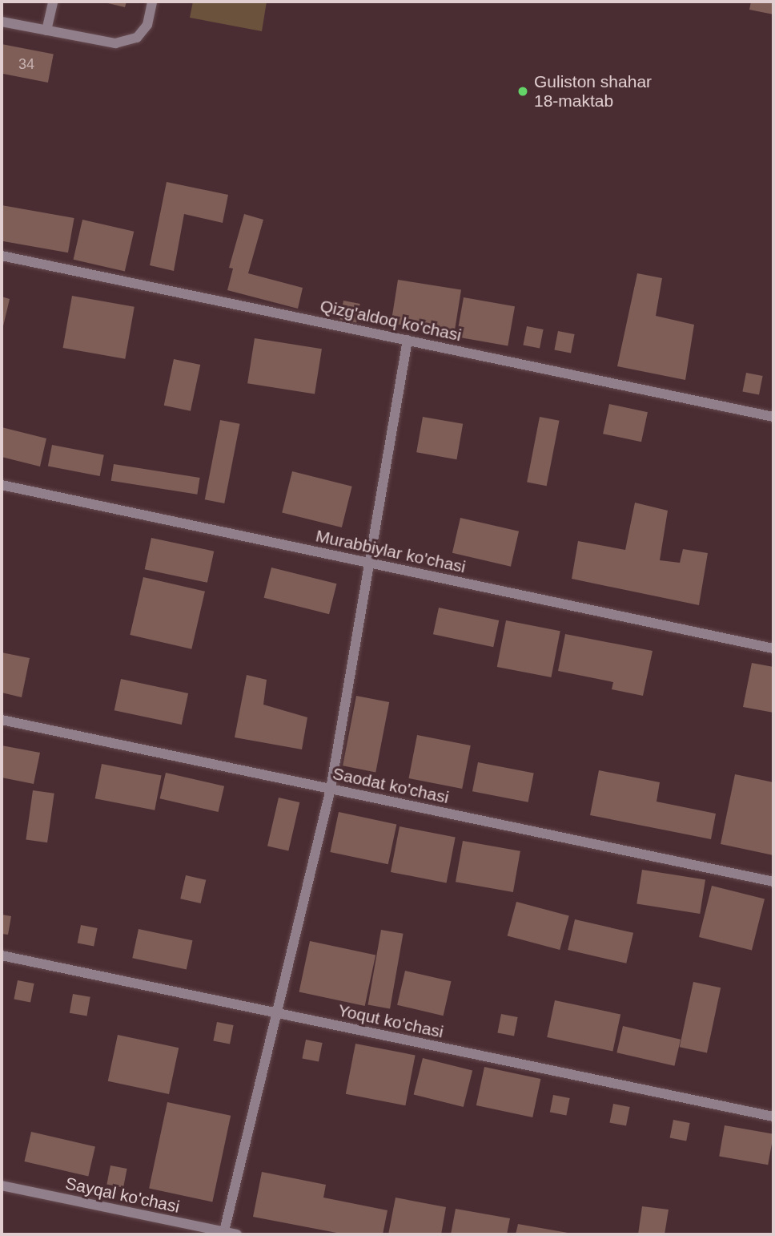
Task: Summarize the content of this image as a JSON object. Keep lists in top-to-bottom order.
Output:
{
  "streets": {
    "street": [
      "Qizg'aldoq ko'chasi",
      "Murabbiylar ko'chasi",
      "Saodat ko'chasi",
      "Yoqut ko'chasi",
      "Sayqal ko'chasi"
    ]
  },
  "places": ["Guliston shahar 18-maktab"],
  "house_numbers": ["34"]
}
